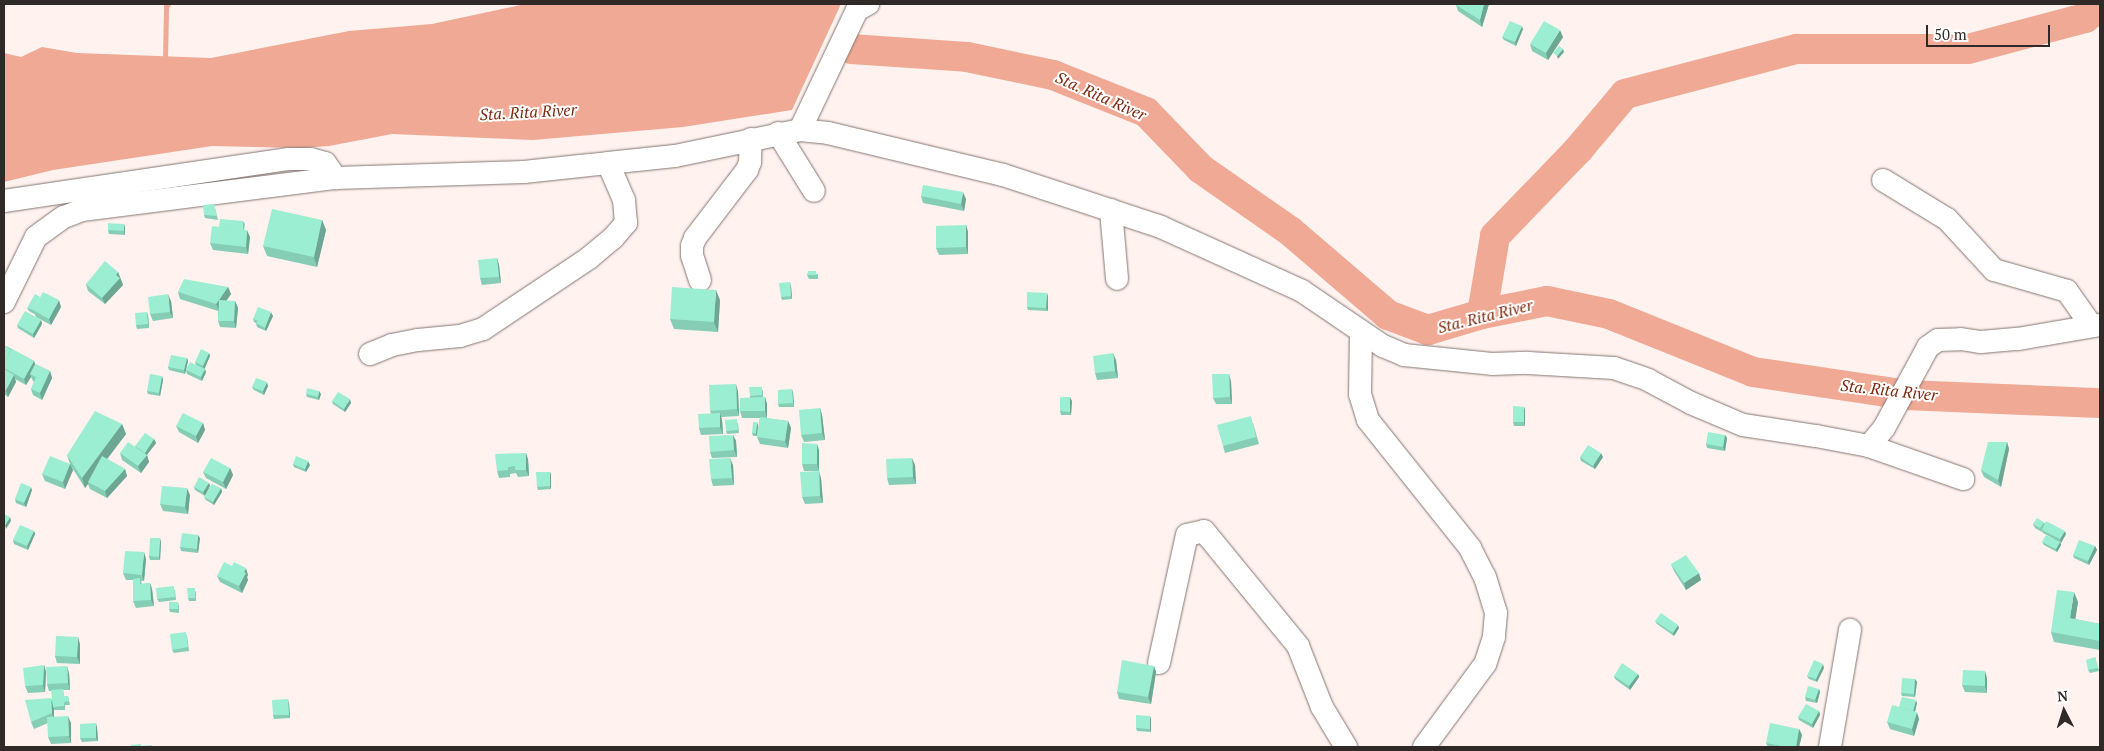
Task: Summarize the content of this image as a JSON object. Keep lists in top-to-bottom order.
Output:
{
  "water": ["Sta. Rita River"],
  "scale_bar": "50 m",
  "north": "top"
}
